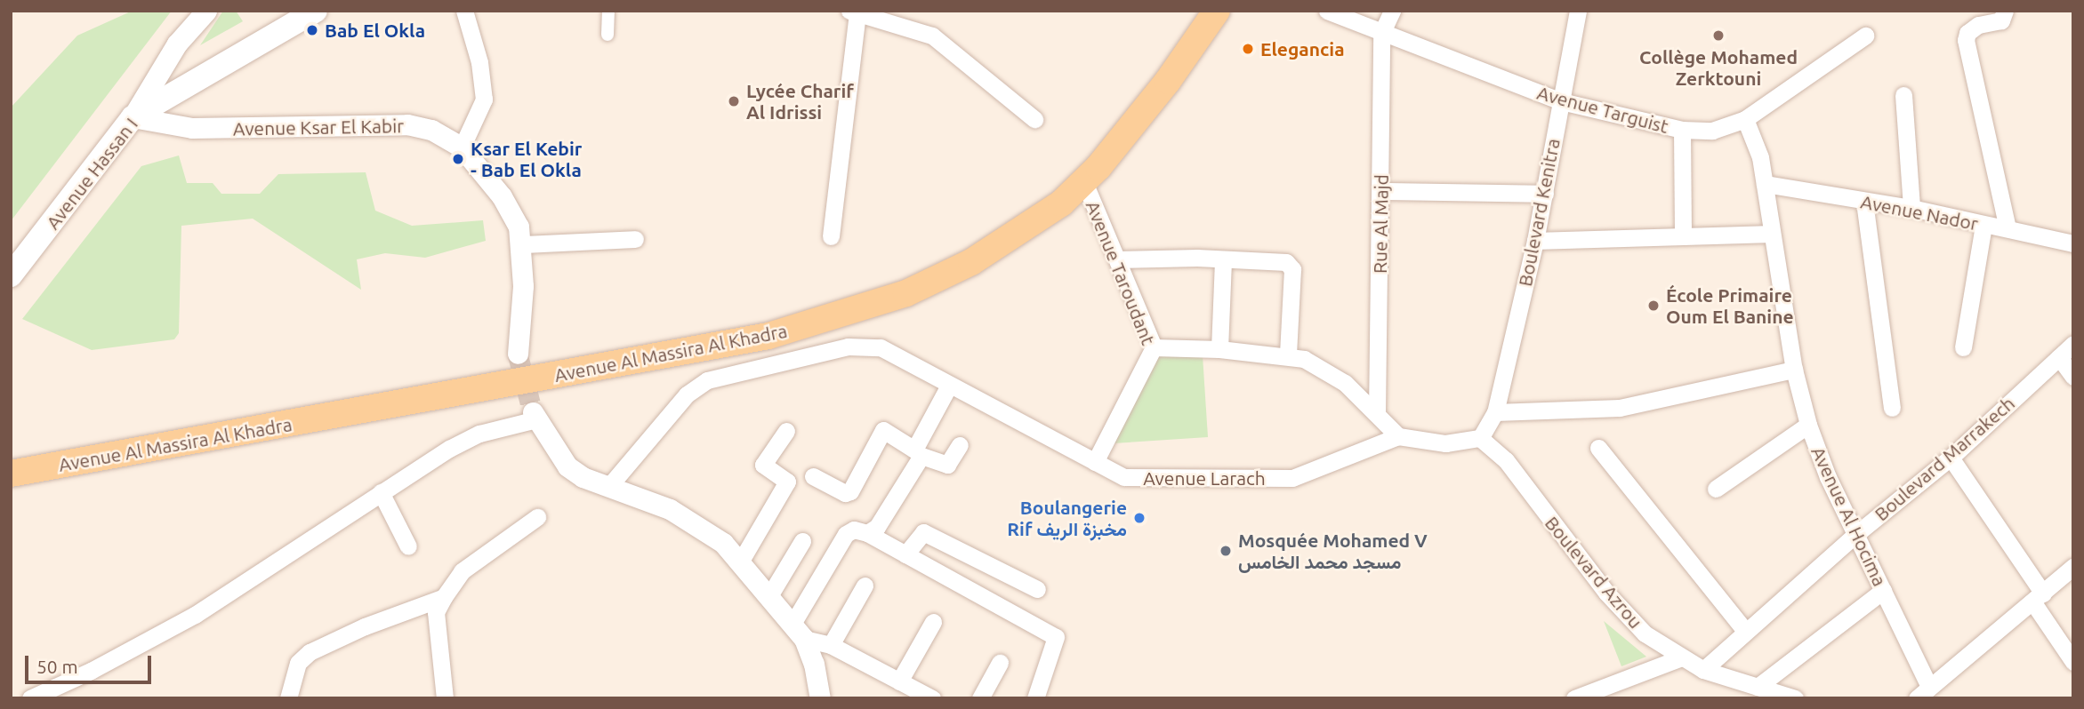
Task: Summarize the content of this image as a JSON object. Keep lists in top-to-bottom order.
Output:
{
  "streets": {
    "main road": ["Avenue Hassan I", "Avenue Al Massira Al Khadra"],
    "street": [
      "Avenue Targuist",
      "Avenue Ksar El Kabir",
      "Boulevard Kenitra",
      "Avenue Nador",
      "Rue Al Majd",
      "Avenue Taroudant",
      "Boulevard Marrakech",
      "Avenue Larach",
      "Avenue Al Hocima",
      "Boulevard Azrou"
    ]
  },
  "crossings": [
    ["Avenue Targuist", "Boulevard Kenitra"],
    ["Avenue Targuist", "Rue Al Majd"],
    ["Avenue Targuist", "Avenue Al Hocima"],
    ["Avenue Ksar El Kabir", "Avenue Hassan I"],
    ["Avenue Nador", "Avenue Al Hocima"],
    ["Avenue Taroudant", "Avenue Al Massira Al Khadra"],
    ["Avenue Taroudant", "Avenue Larach"],
    ["Boulevard Marrakech", "Avenue Al Hocima"],
    ["Boulevard Marrakech", "Boulevard Azrou"]
  ],
  "places": [
    "Bab El Okla",
    "Collège Mohamed Zerktouni",
    "Elegancia",
    "Lycée Charif Al Idrissi",
    "Ksar El Kebir - Bab El Okla",
    "École Primaire Oum El Banine",
    "Boulangerie Rif مخبزة الريف",
    "Mosquée Mohamed V مسجد محمد الخامس"
  ],
  "scale_bar": "50 m"
}
